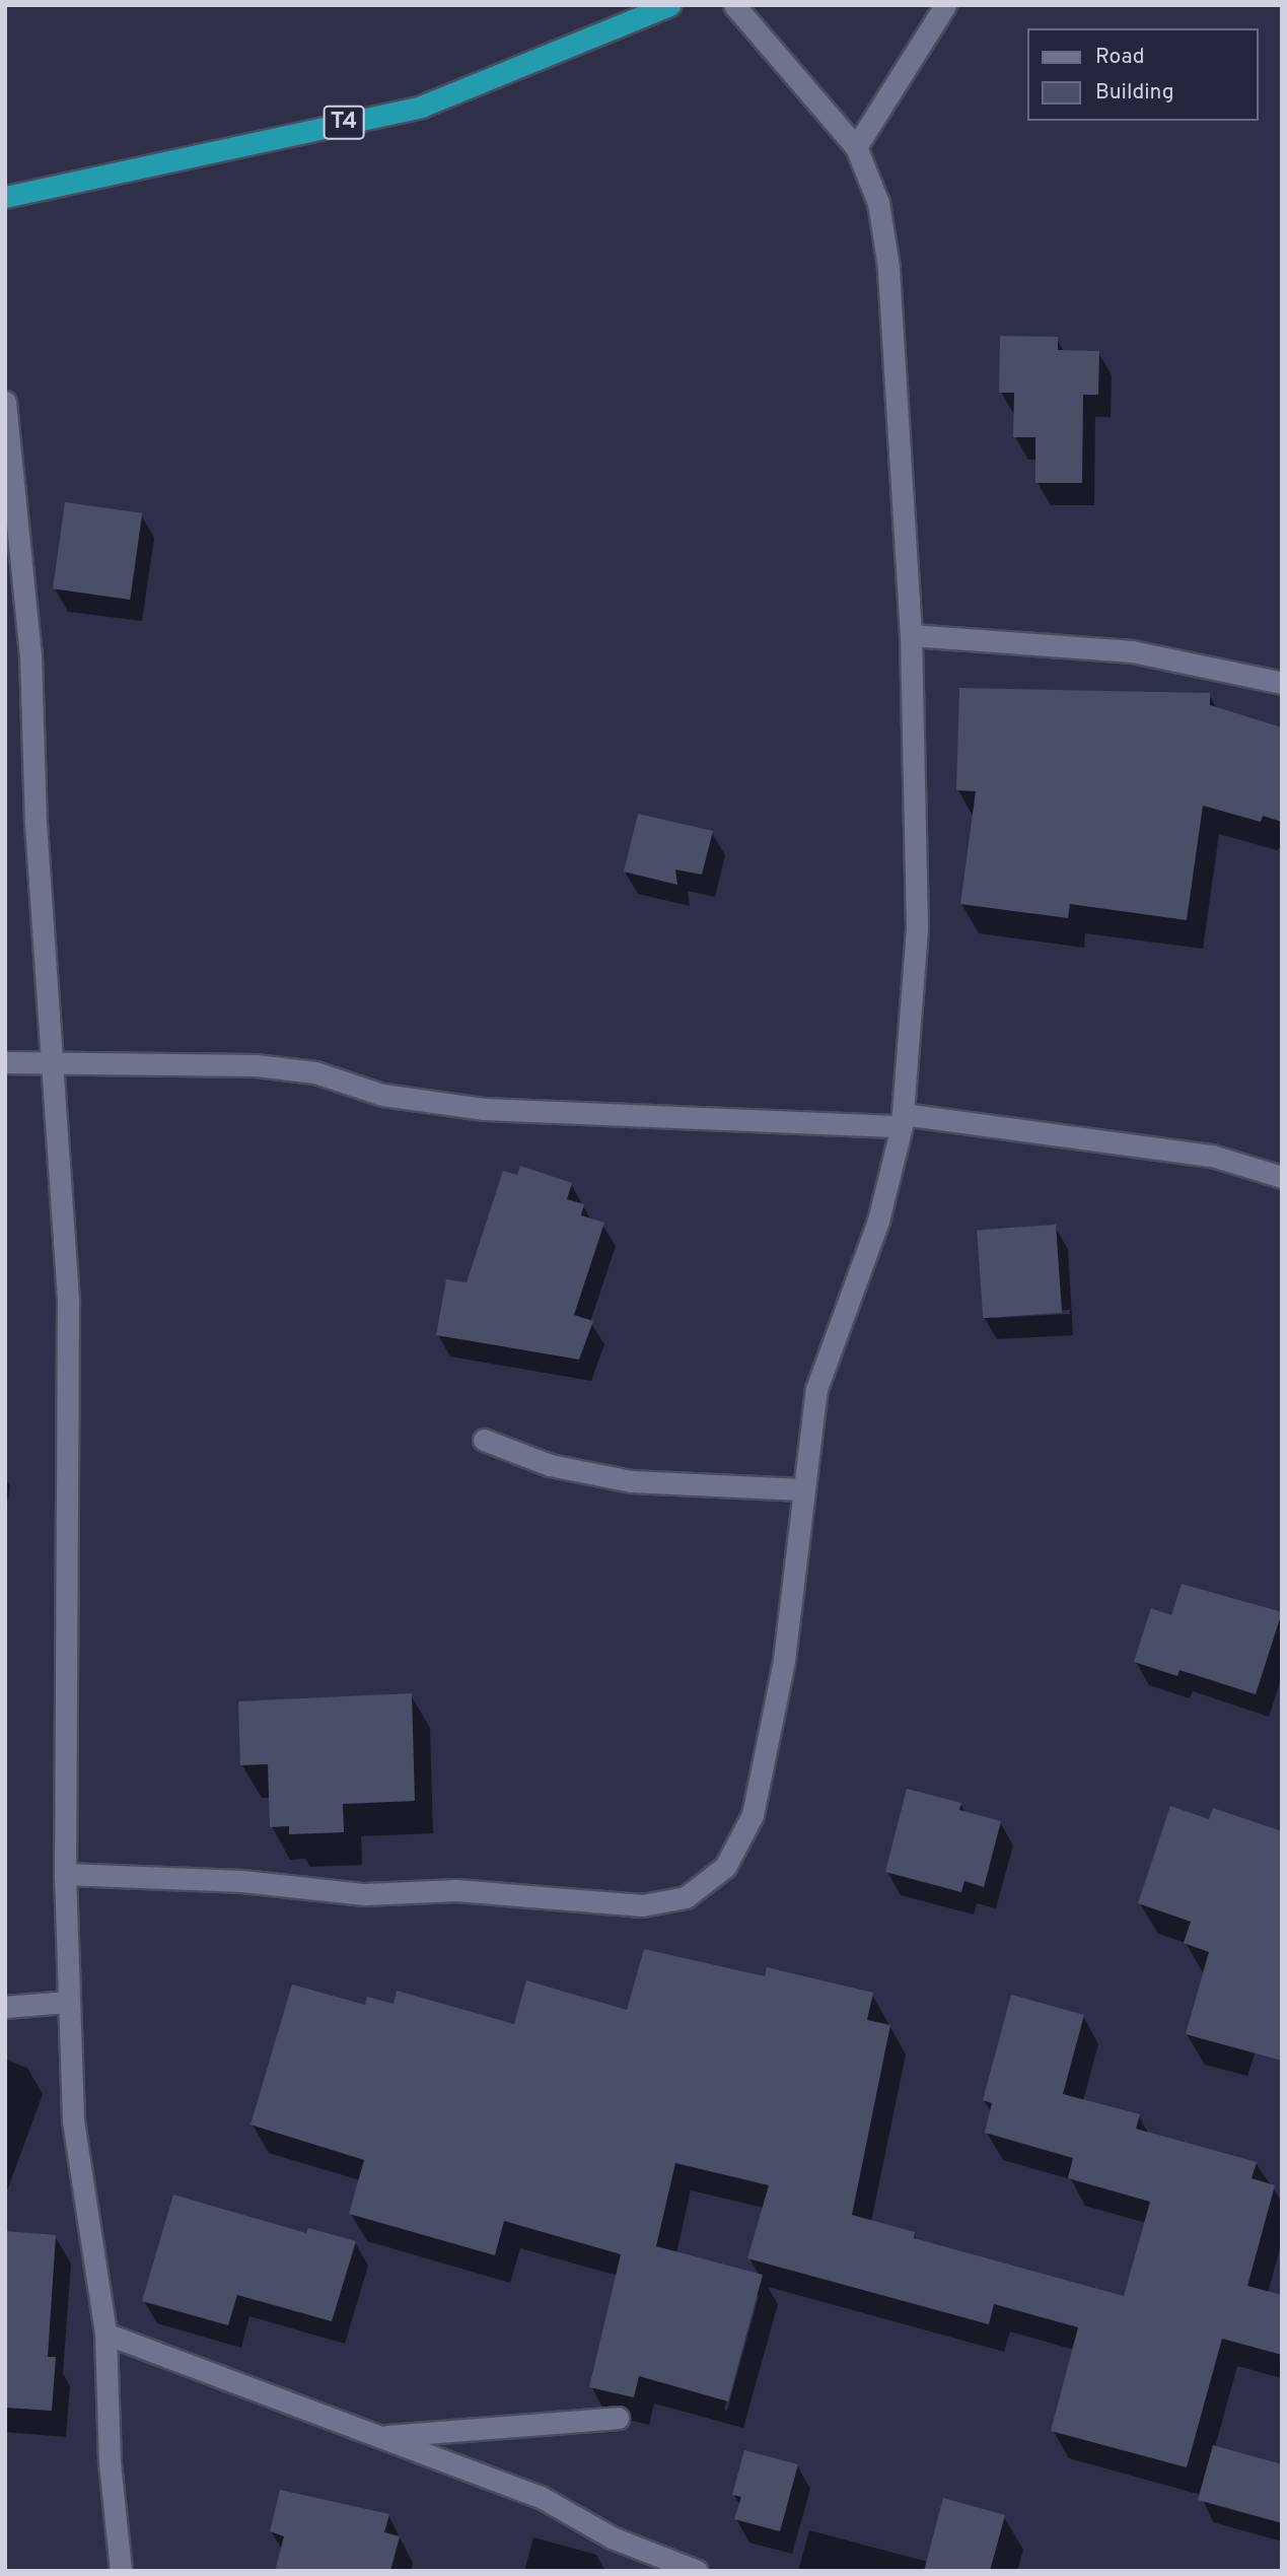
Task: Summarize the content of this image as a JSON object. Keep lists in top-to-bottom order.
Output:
{
  "streets": {
    "highway": ["T4"]
  },
  "legend": ["Road", "Building"]
}
